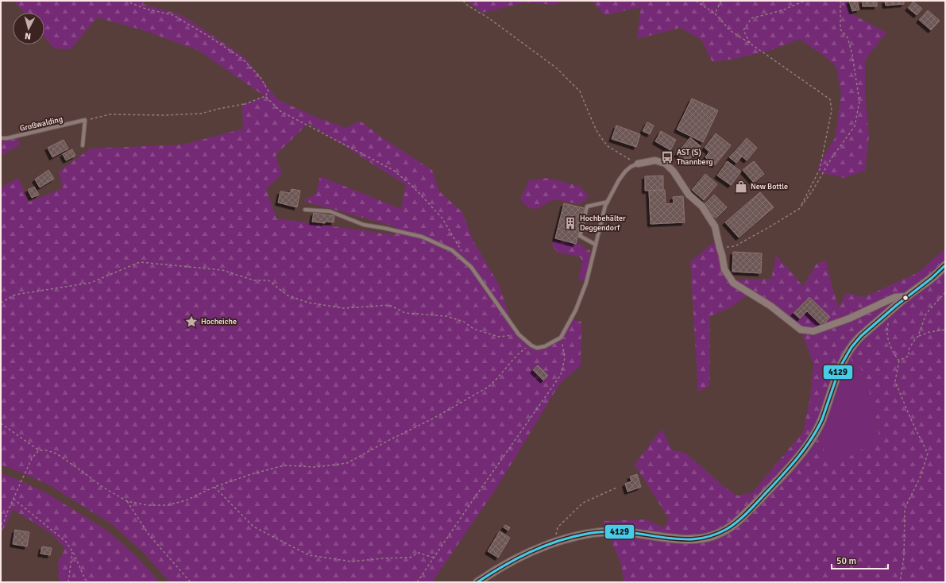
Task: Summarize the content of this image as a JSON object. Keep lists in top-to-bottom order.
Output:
{
  "streets": {
    "lane": ["Großwalding"]
  },
  "places": {
    "bus stop": ["AST (S) Thannberg"],
    "shop": ["New Bottle"],
    "building": ["Hochbehälter Deggendorf"],
    "place": ["Hocheiche"]
  },
  "lines": ["transit line 4129"],
  "scale_bar": "50 m",
  "north": "bottom"
}
